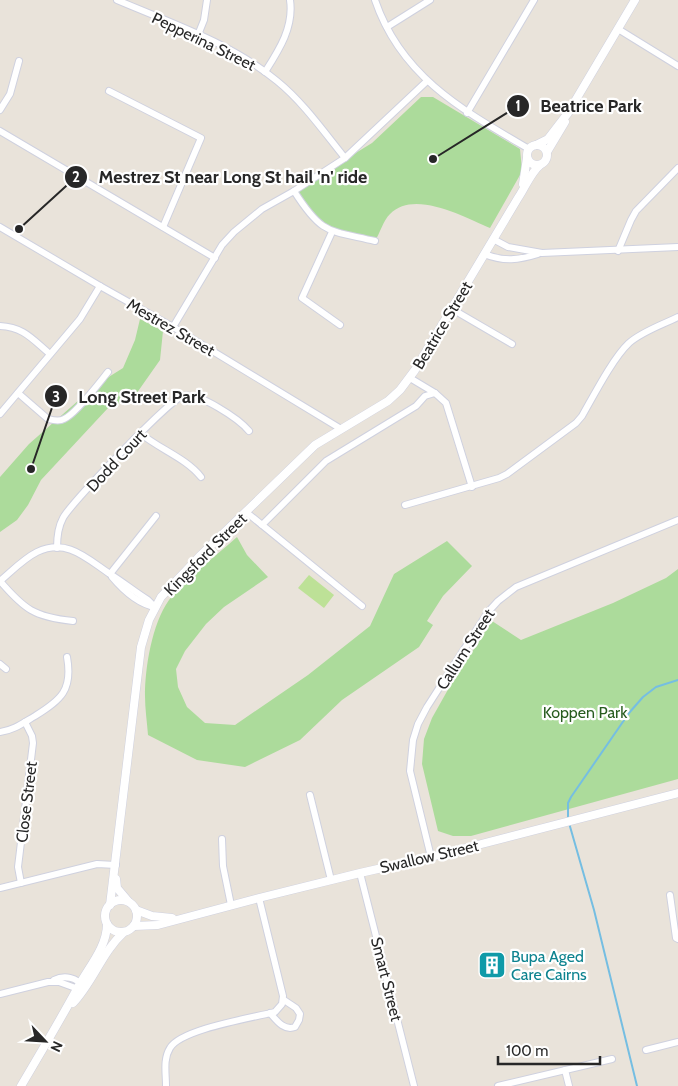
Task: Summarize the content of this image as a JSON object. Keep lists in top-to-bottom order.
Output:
{
  "streets": {
    "street": [
      "Pepperina Street",
      "Beatrice Street",
      "Mestrez Street",
      "Dodd Court",
      "Kingsford Street",
      "Callum Street",
      "Close Street",
      "Swallow Street",
      "Smart Street"
    ]
  },
  "crossings": [
    ["Beatrice Street", "Mestrez Street"],
    ["Beatrice Street", "Kingsford Street"],
    ["Mestrez Street", "Kingsford Street"],
    ["Kingsford Street", "Swallow Street"],
    ["Callum Street", "Swallow Street"],
    ["Swallow Street", "Smart Street"]
  ],
  "parks": ["Koppen Park"],
  "places": {
    "other": ["Beatrice Park", "Mestrez St near Long St hail 'n' ride", "Long Street Park"],
    "building": ["Bupa Aged Care Cairns"]
  },
  "scale_bar": "100 m",
  "north": "bottom right"
}
